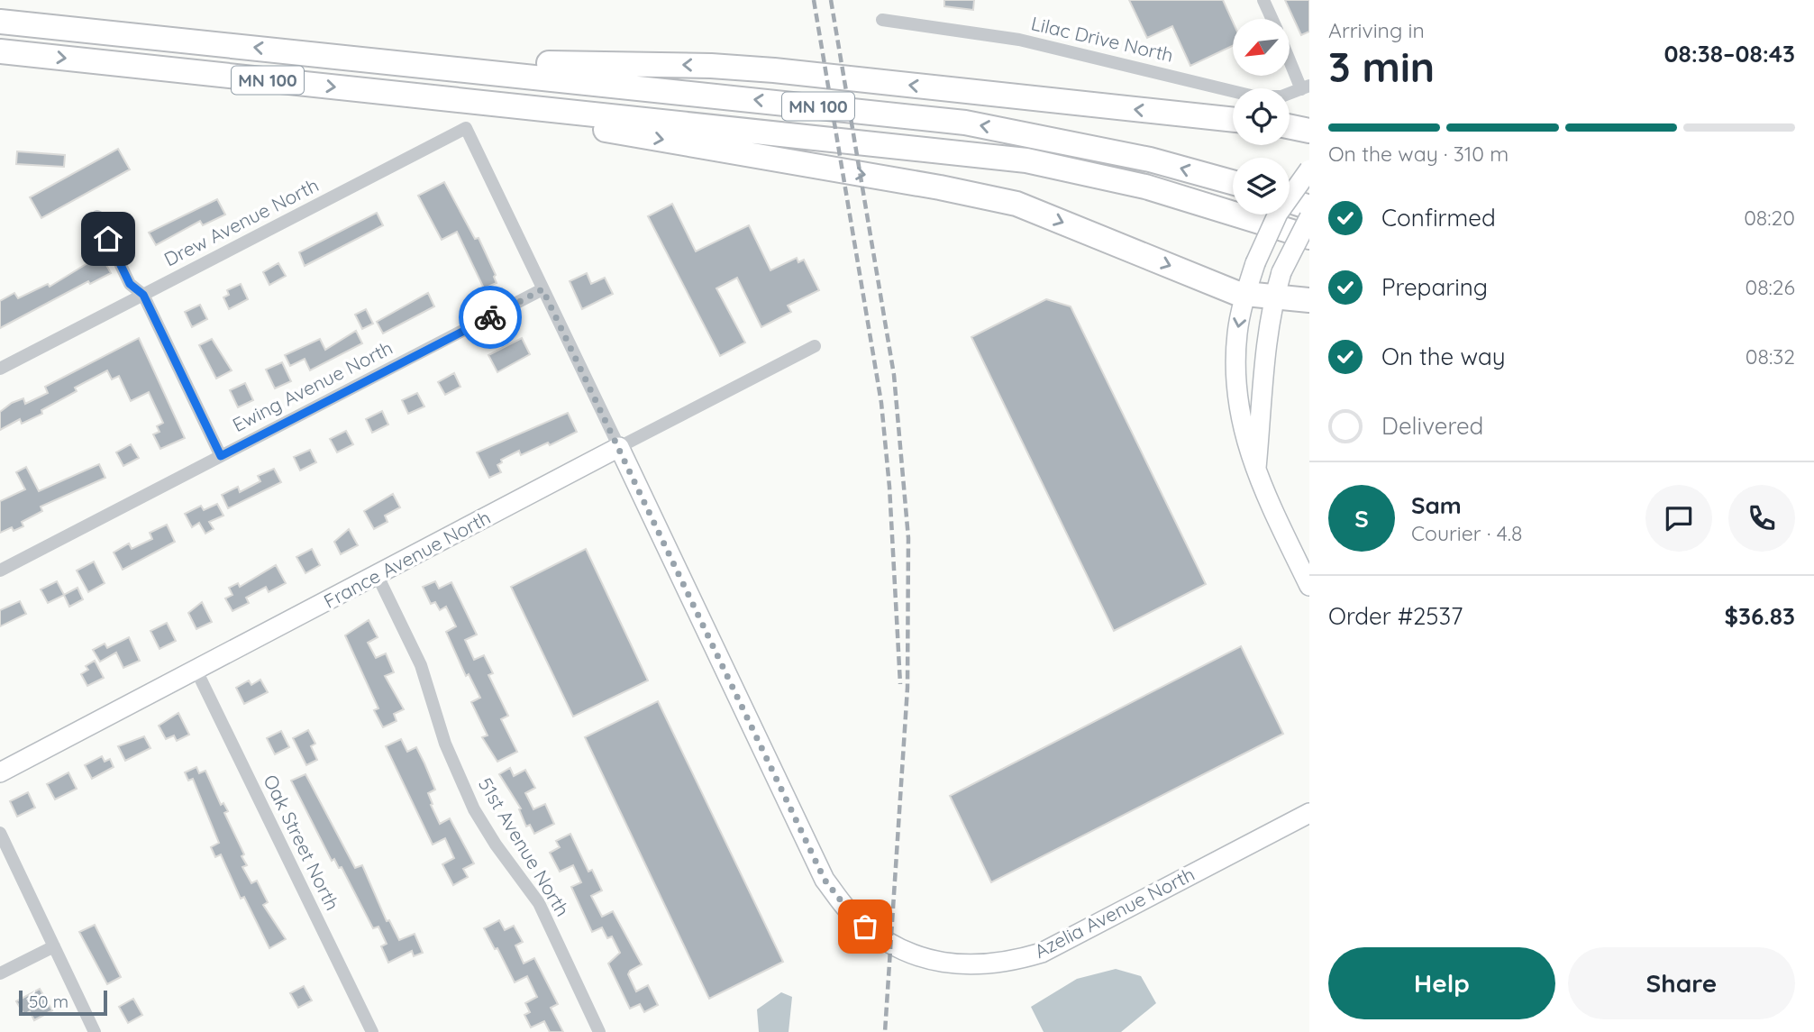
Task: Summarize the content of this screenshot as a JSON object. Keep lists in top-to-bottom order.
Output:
{
  "streets": {
    "highway": ["MN 100"],
    "street": [
      "Lilac Drive North",
      "Drew Avenue North",
      "Ewing Avenue North",
      "France Avenue North",
      "Oak Street North",
      "51st Avenue North",
      "Azelia Avenue North"
    ]
  },
  "crossings": [
    ["Drew Avenue North", "Azelia Avenue North"],
    ["Ewing Avenue North", "Azelia Avenue North"],
    ["France Avenue North", "Oak Street North"],
    ["France Avenue North", "51st Avenue North"],
    ["France Avenue North", "Azelia Avenue North"]
  ],
  "scale_bar": "50 m",
  "north": "bottom left",
  "page": {
    "heading": ["3 min", "Arriving in", "08:38–08:43"],
    "panel": [
      "Sam",
      "Courier · 4.8",
      "Order #2537",
      "$36.83"
    ],
    "bar": "On the way · 310 m",
    "list": [
      ["Confirmed", "08:20"],
      ["Preparing", "08:26"],
      ["On the way", "08:32"],
      "Delivered"
    ],
    "round": "S",
    "buttons": ["Help", "Share"],
    "scale": "50 m"
  }
}
